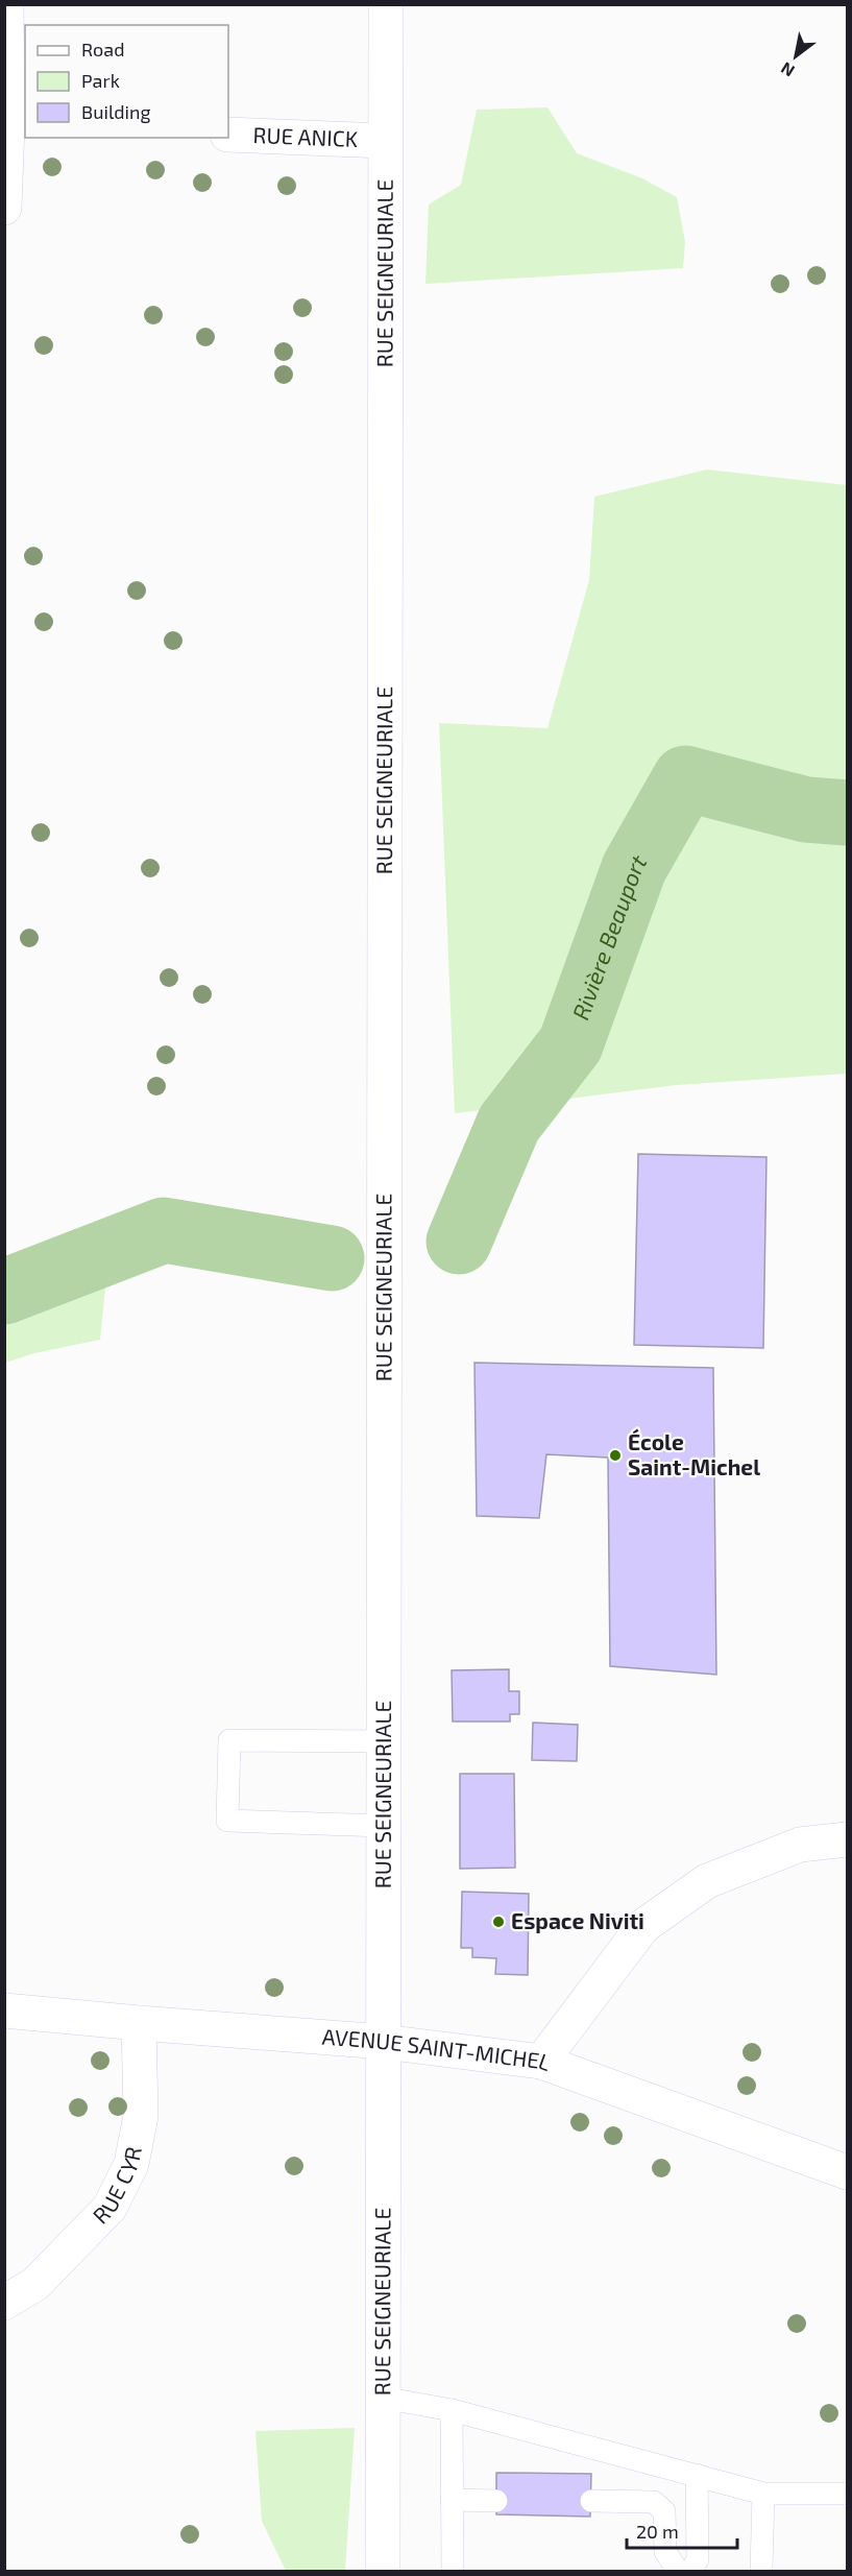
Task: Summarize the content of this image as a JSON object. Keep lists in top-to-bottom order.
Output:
{
  "streets": {
    "street": [
      "RUE ANICK",
      "RUE SEIGNEURIALE",
      "AVENUE SAINT-MICHEL",
      "RUE CYR"
    ]
  },
  "crossings": [
    ["RUE ANICK", "RUE SEIGNEURIALE"],
    ["RUE SEIGNEURIALE", "AVENUE SAINT-MICHEL"],
    ["AVENUE SAINT-MICHEL", "RUE CYR"]
  ],
  "water": ["Rivière Beauport"],
  "places": ["École Saint-Michel", "Espace Niviti"],
  "legend": ["Road", "Park", "Building"],
  "scale_bar": "20 m",
  "north": "bottom left"
}
